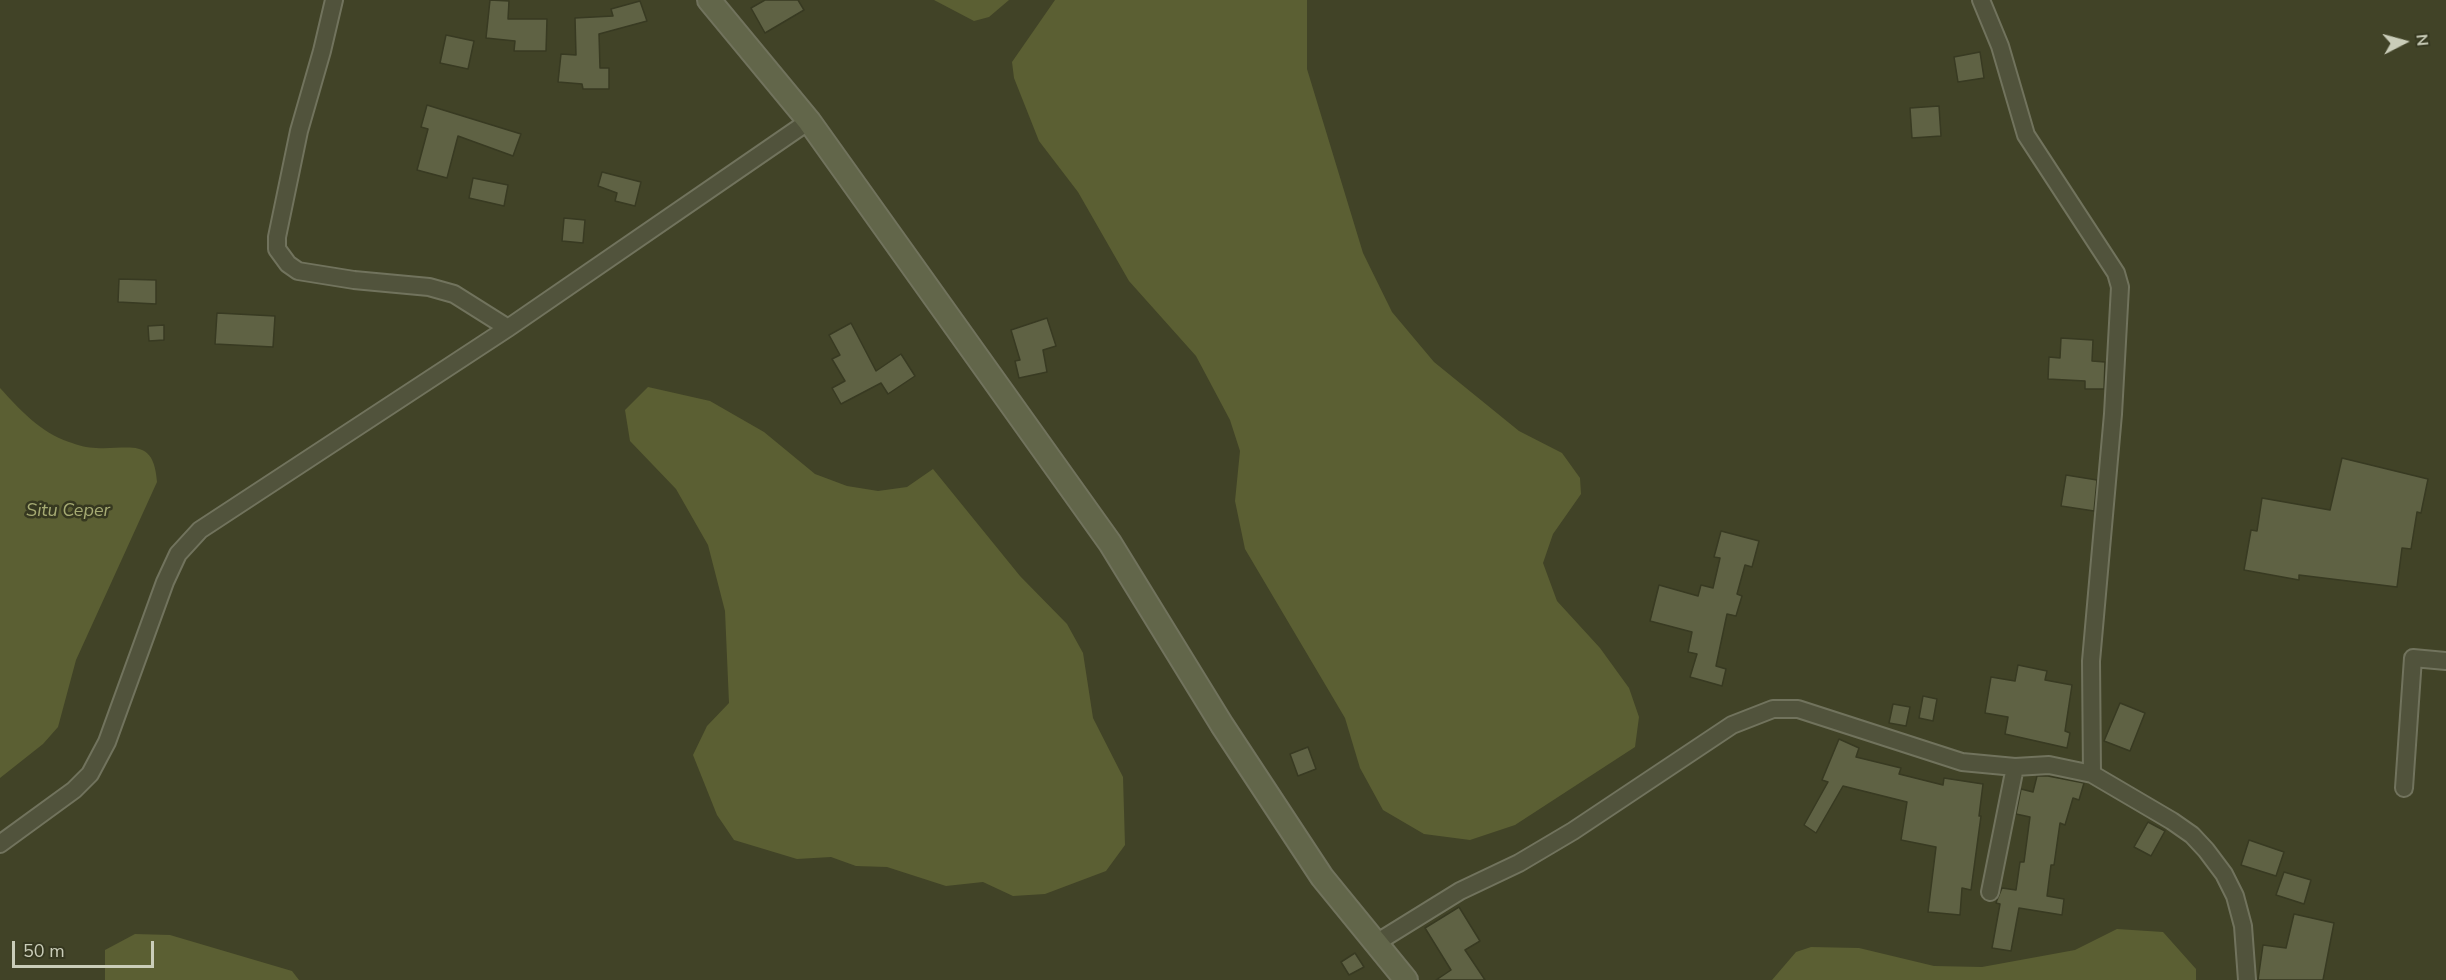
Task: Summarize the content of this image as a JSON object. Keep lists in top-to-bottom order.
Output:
{
  "water": ["Situ Ceper"],
  "scale_bar": "50 m",
  "north": "right"
}
